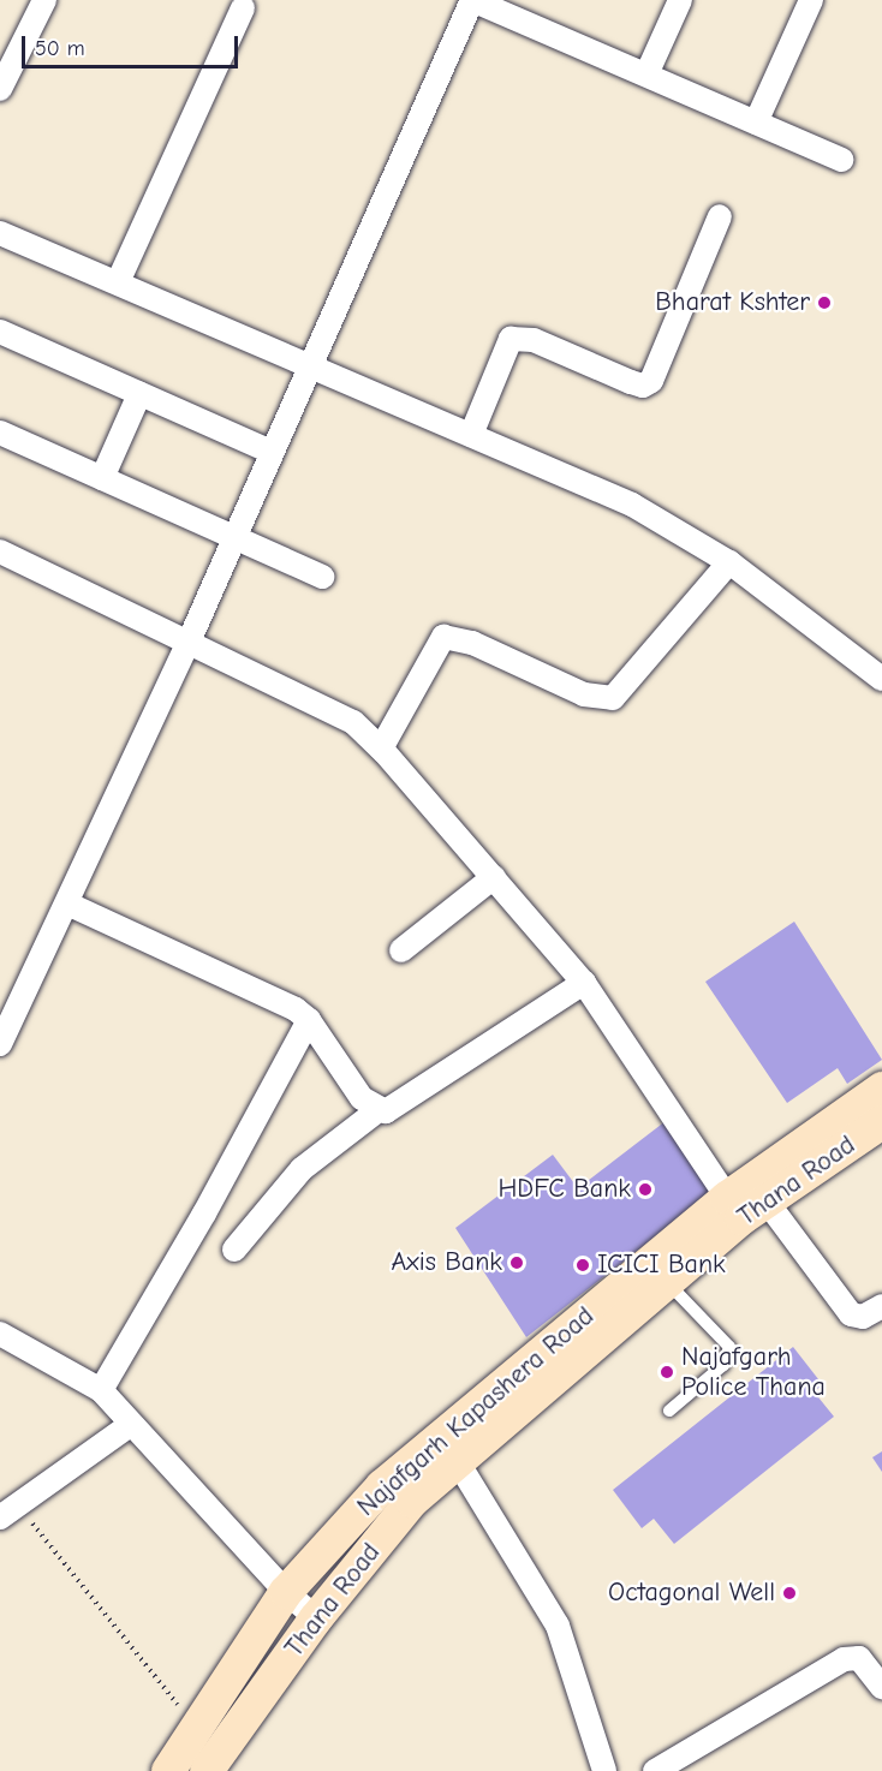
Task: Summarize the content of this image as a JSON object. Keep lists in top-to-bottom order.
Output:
{
  "streets": {
    "main road": ["Thana Road", "Najafgarh Kapashera Road"]
  },
  "crossings": [
    ["Thana Road", "Najafgarh Kapashera Road"]
  ],
  "places": [
    "Bharat Kshter",
    "HDFC Bank",
    "Axis Bank",
    "ICICI Bank",
    "Najafgarh Police Thana",
    "Octagonal Well"
  ],
  "scale_bar": "50 m"
}
